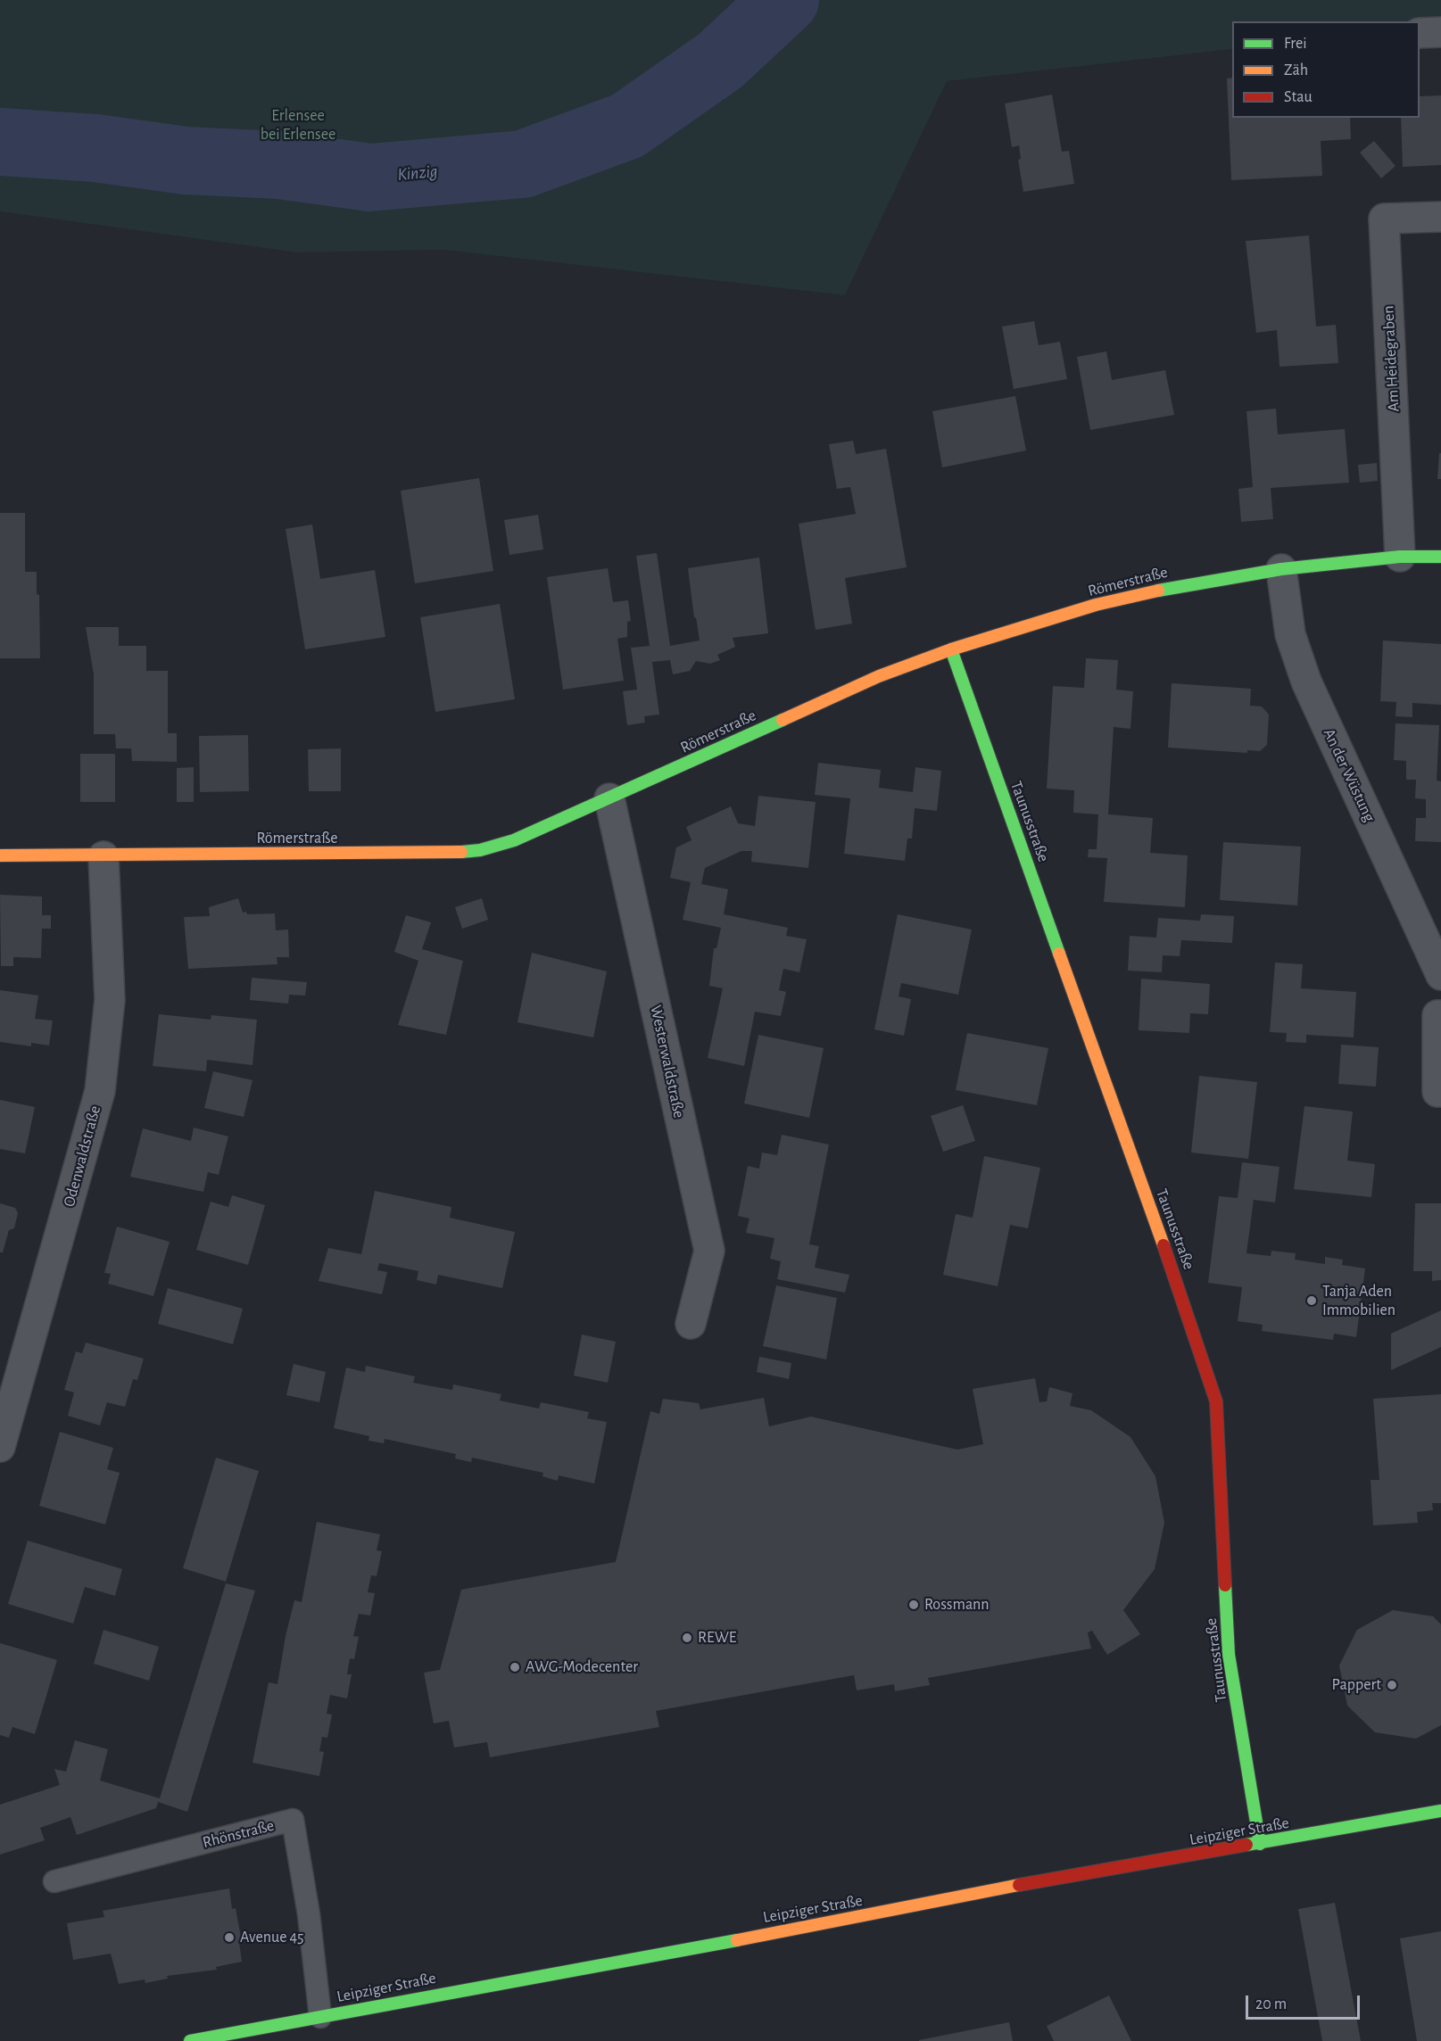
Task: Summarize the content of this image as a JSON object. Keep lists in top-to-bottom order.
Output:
{
  "streets": {
    "street": [
      "Am Heidegraben",
      "Römerstraße",
      "An der Wüstung",
      "Taunusstraße",
      "Westerwaldstraße",
      "Odenwaldstraße",
      "Leipziger Straße"
    ],
    "lane": ["Rhönstraße"]
  },
  "crossings": [
    ["Am Heidegraben", "Römerstraße"],
    ["Römerstraße", "An der Wüstung"],
    ["Römerstraße", "Taunusstraße"],
    ["Römerstraße", "Westerwaldstraße"],
    ["Römerstraße", "Odenwaldstraße"],
    ["Taunusstraße", "Leipziger Straße"],
    ["Leipziger Straße", "Rhönstraße"]
  ],
  "water": ["Kinzig"],
  "parks": ["Erlensee bei Erlensee"],
  "places": [
    "Tanja Aden Immobilien",
    "Rossmann",
    "REWE",
    "AWG-Modecenter",
    "Pappert",
    "Avenue 45"
  ],
  "legend": ["Frei", "Zäh", "Stau"],
  "scale_bar": "20 m"
}
